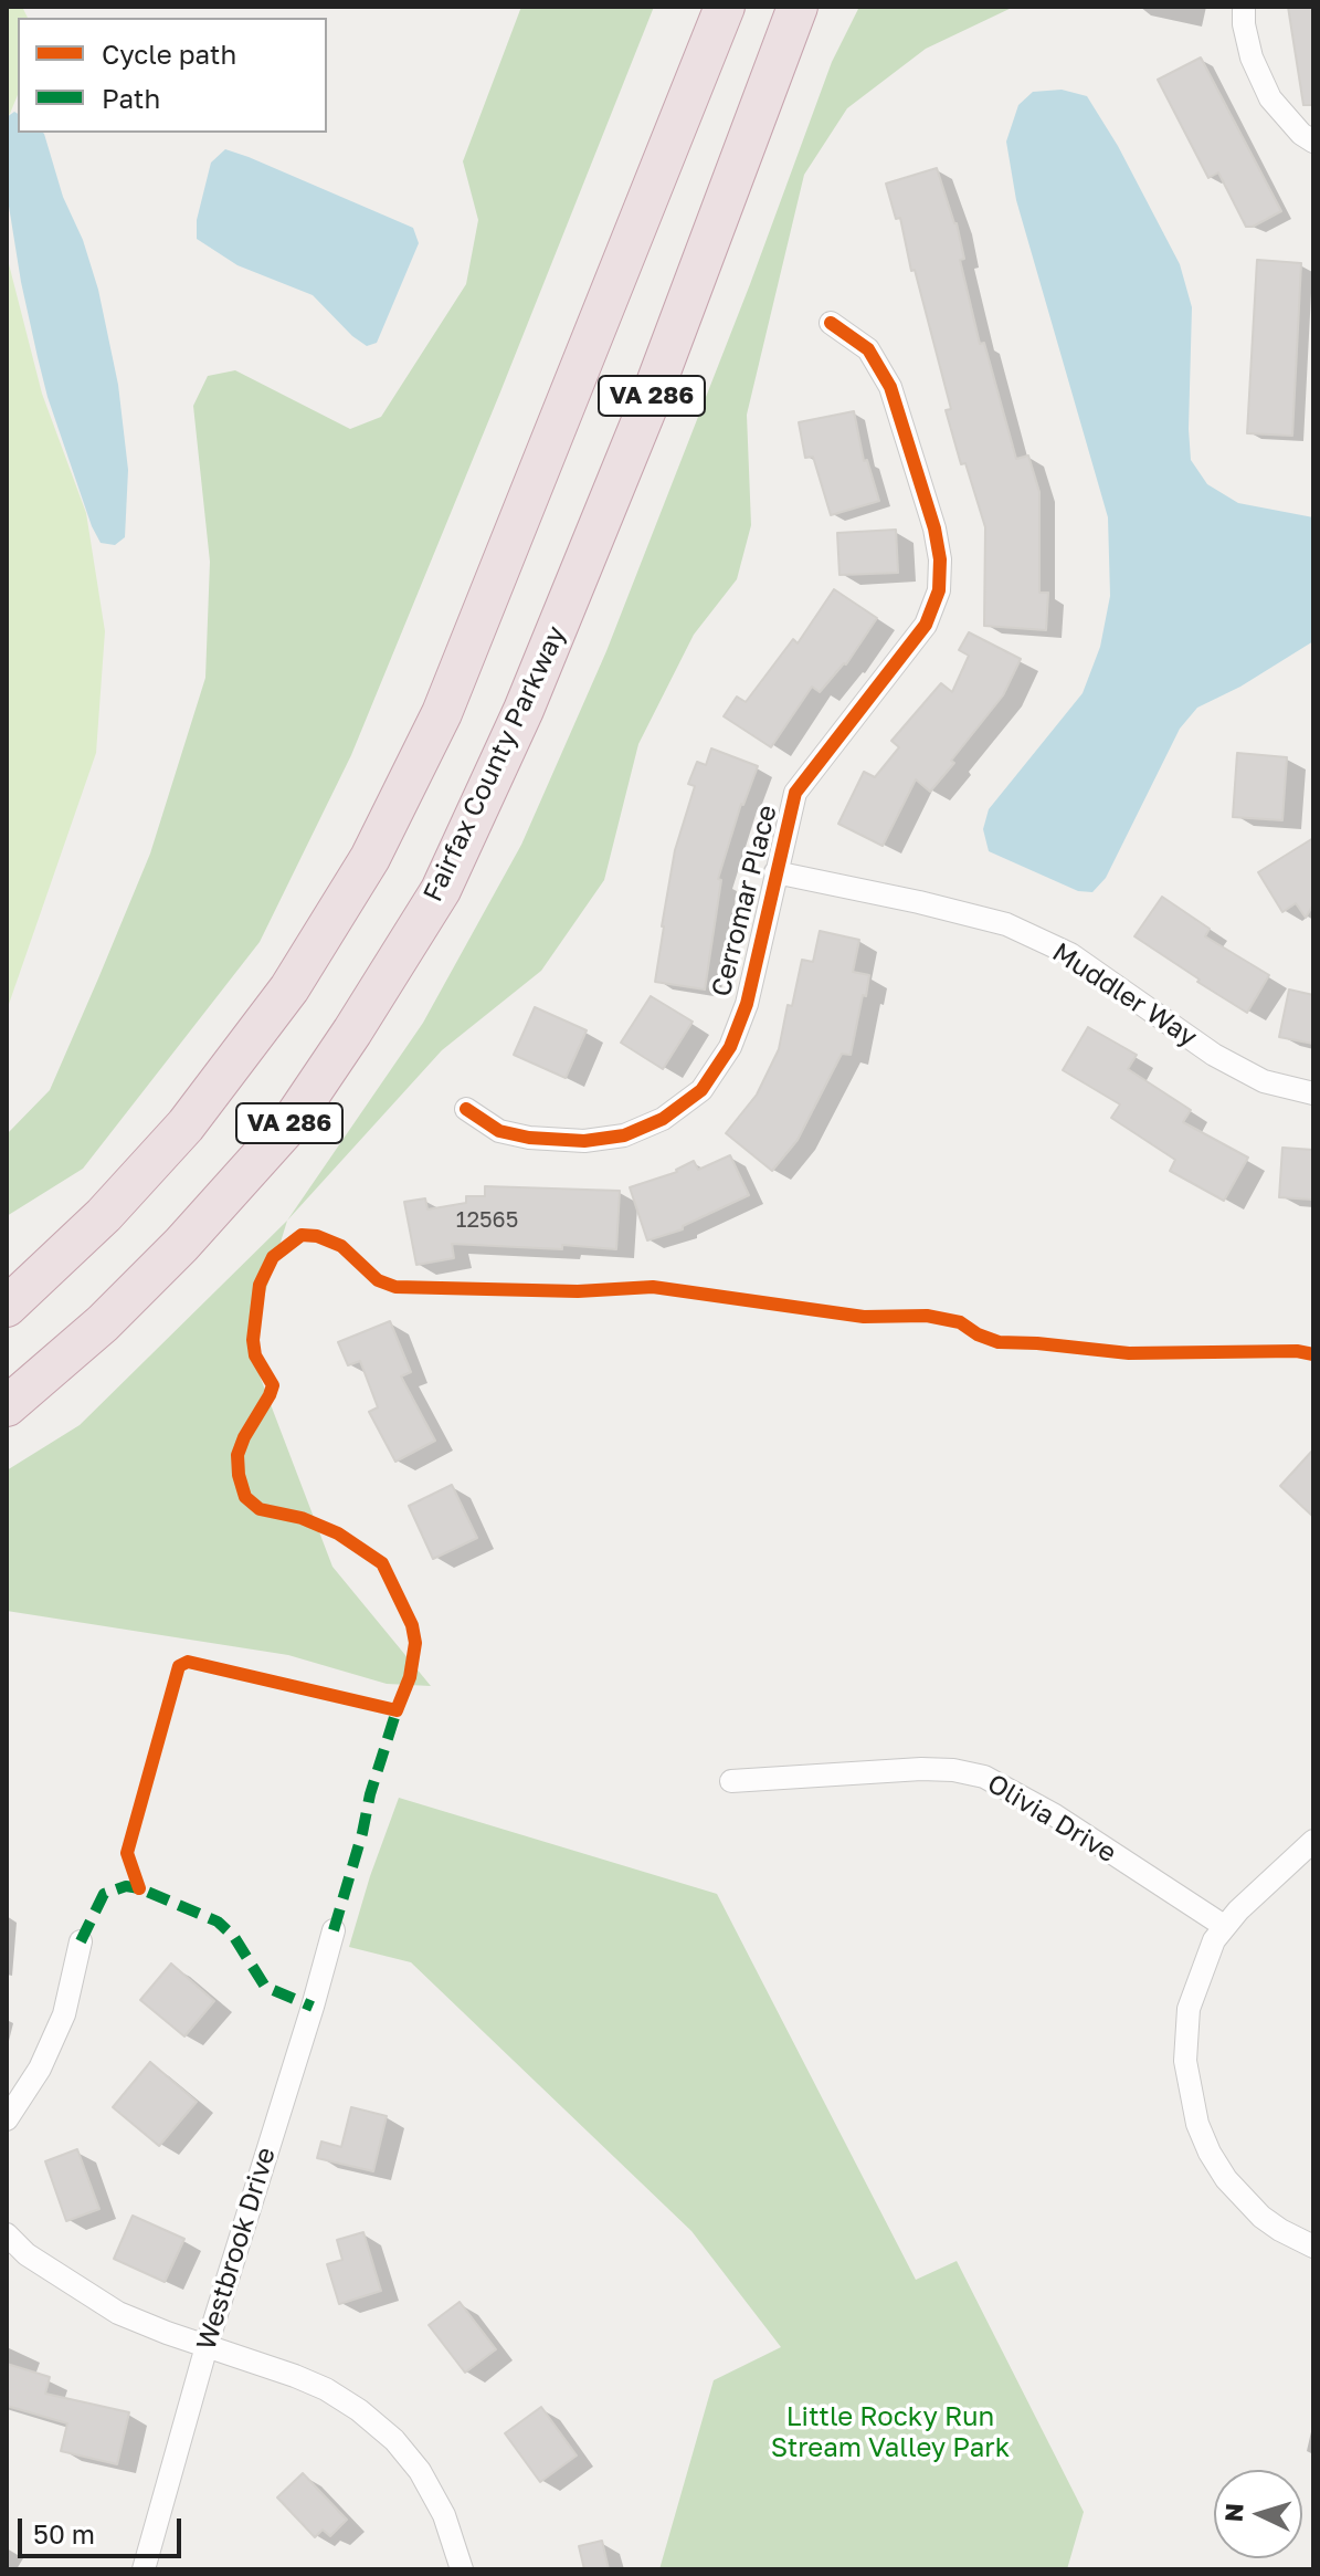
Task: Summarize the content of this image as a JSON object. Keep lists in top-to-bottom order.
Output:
{
  "streets": {
    "highway": ["VA 286", "Fairfax County Parkway"],
    "street": [
      "Cerromar Place",
      "Muddler Way",
      "Olivia Drive",
      "Westbrook Drive"
    ]
  },
  "crossings": [
    ["Cerromar Place", "Muddler Way"]
  ],
  "parks": ["Little Rocky Run Stream Valley Park"],
  "house_numbers": ["12565"],
  "legend": ["Cycle path", "Path"],
  "scale_bar": "50 m",
  "north": "left"
}
